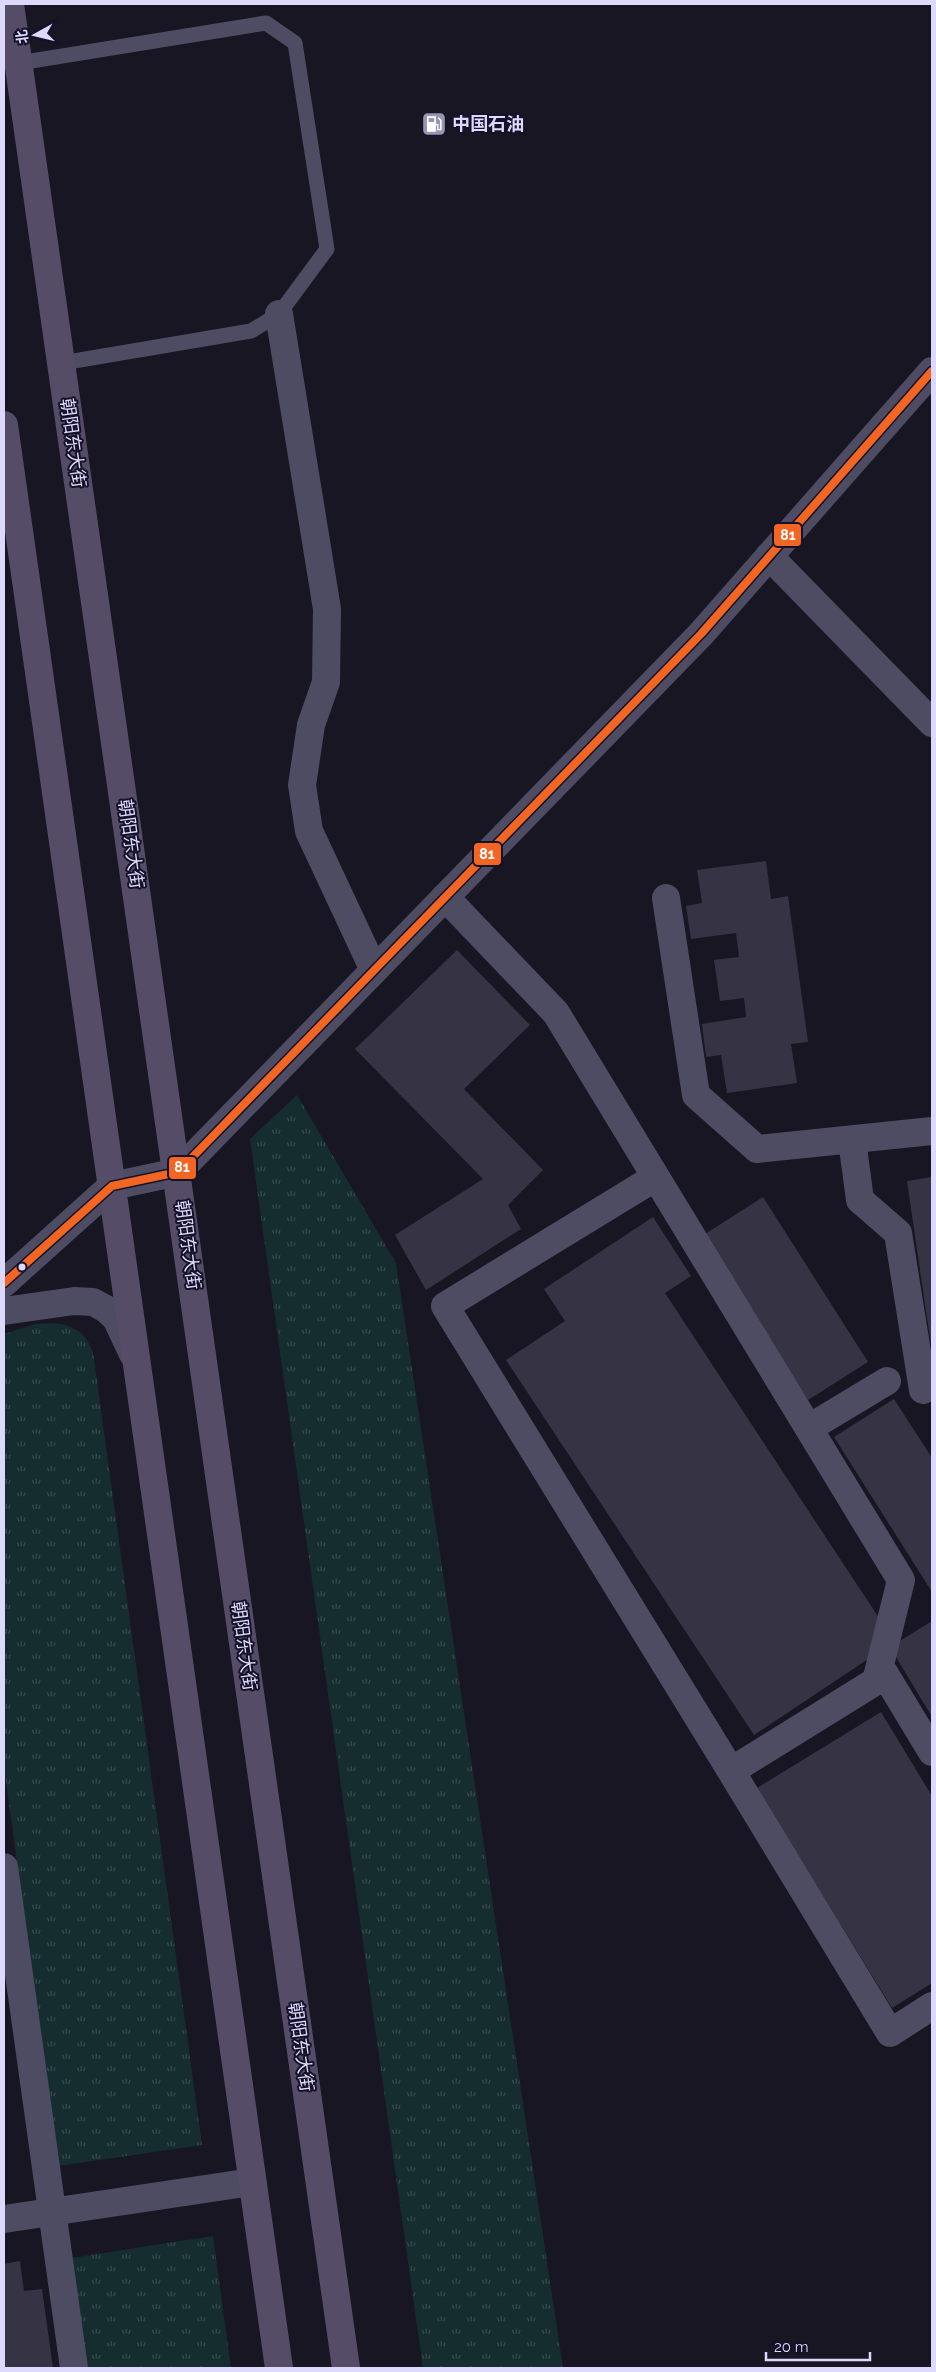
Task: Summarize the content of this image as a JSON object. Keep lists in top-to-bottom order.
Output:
{
  "streets": {
    "main road": ["朝阳东大街"]
  },
  "places": {
    "fuel station": ["中国石油"]
  },
  "lines": ["transit line 81"],
  "scale_bar": "20 m",
  "north": "left"
}
